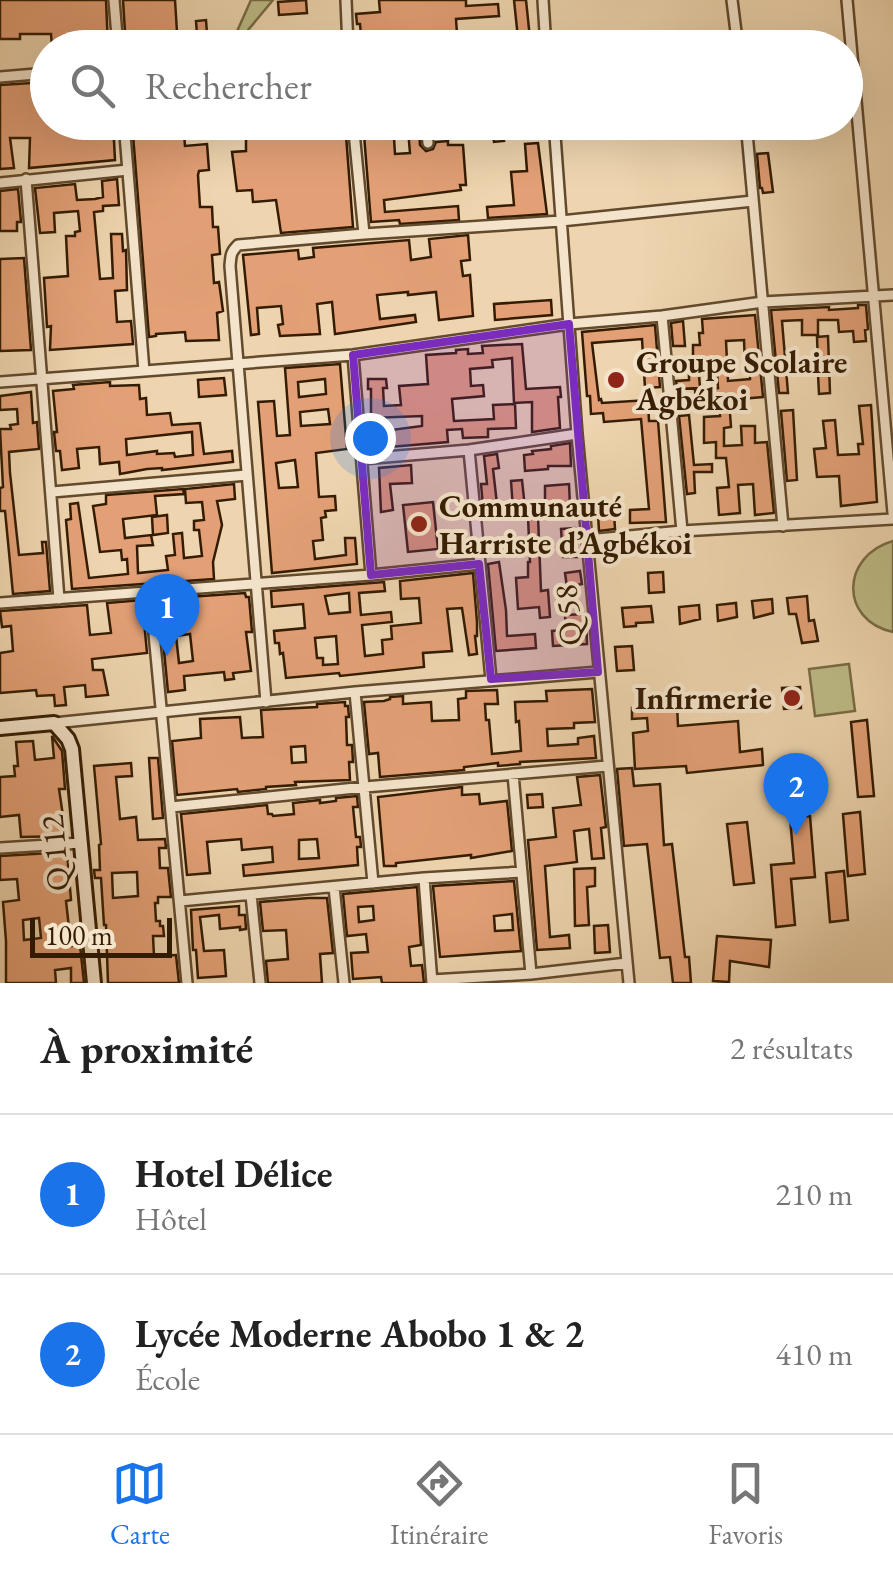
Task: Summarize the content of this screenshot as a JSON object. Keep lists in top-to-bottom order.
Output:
{
  "streets": {
    "street": ["Q 58", "Q 112"]
  },
  "places": ["Groupe Scolaire Agbékoi", "Communauté Harriste d’Agbékoi", "Infirmerie"],
  "scale_bar": "100 m",
  "page": {
    "search": "Rechercher",
    "pins": ["1", "2"],
    "scale": "100 m",
    "heading": ["À proximité", "2 résultats"],
    "list": [
      {
        "mark": "1",
        "name": "Hotel Délice",
        "note": "Hôtel",
        "value": "210 m"
      },
      {
        "mark": "2",
        "name": "Lycée Moderne Abobo 1 & 2",
        "note": "École",
        "value": "410 m"
      }
    ],
    "nav": ["Carte", "Itinéraire", "Favoris"]
  }
}
